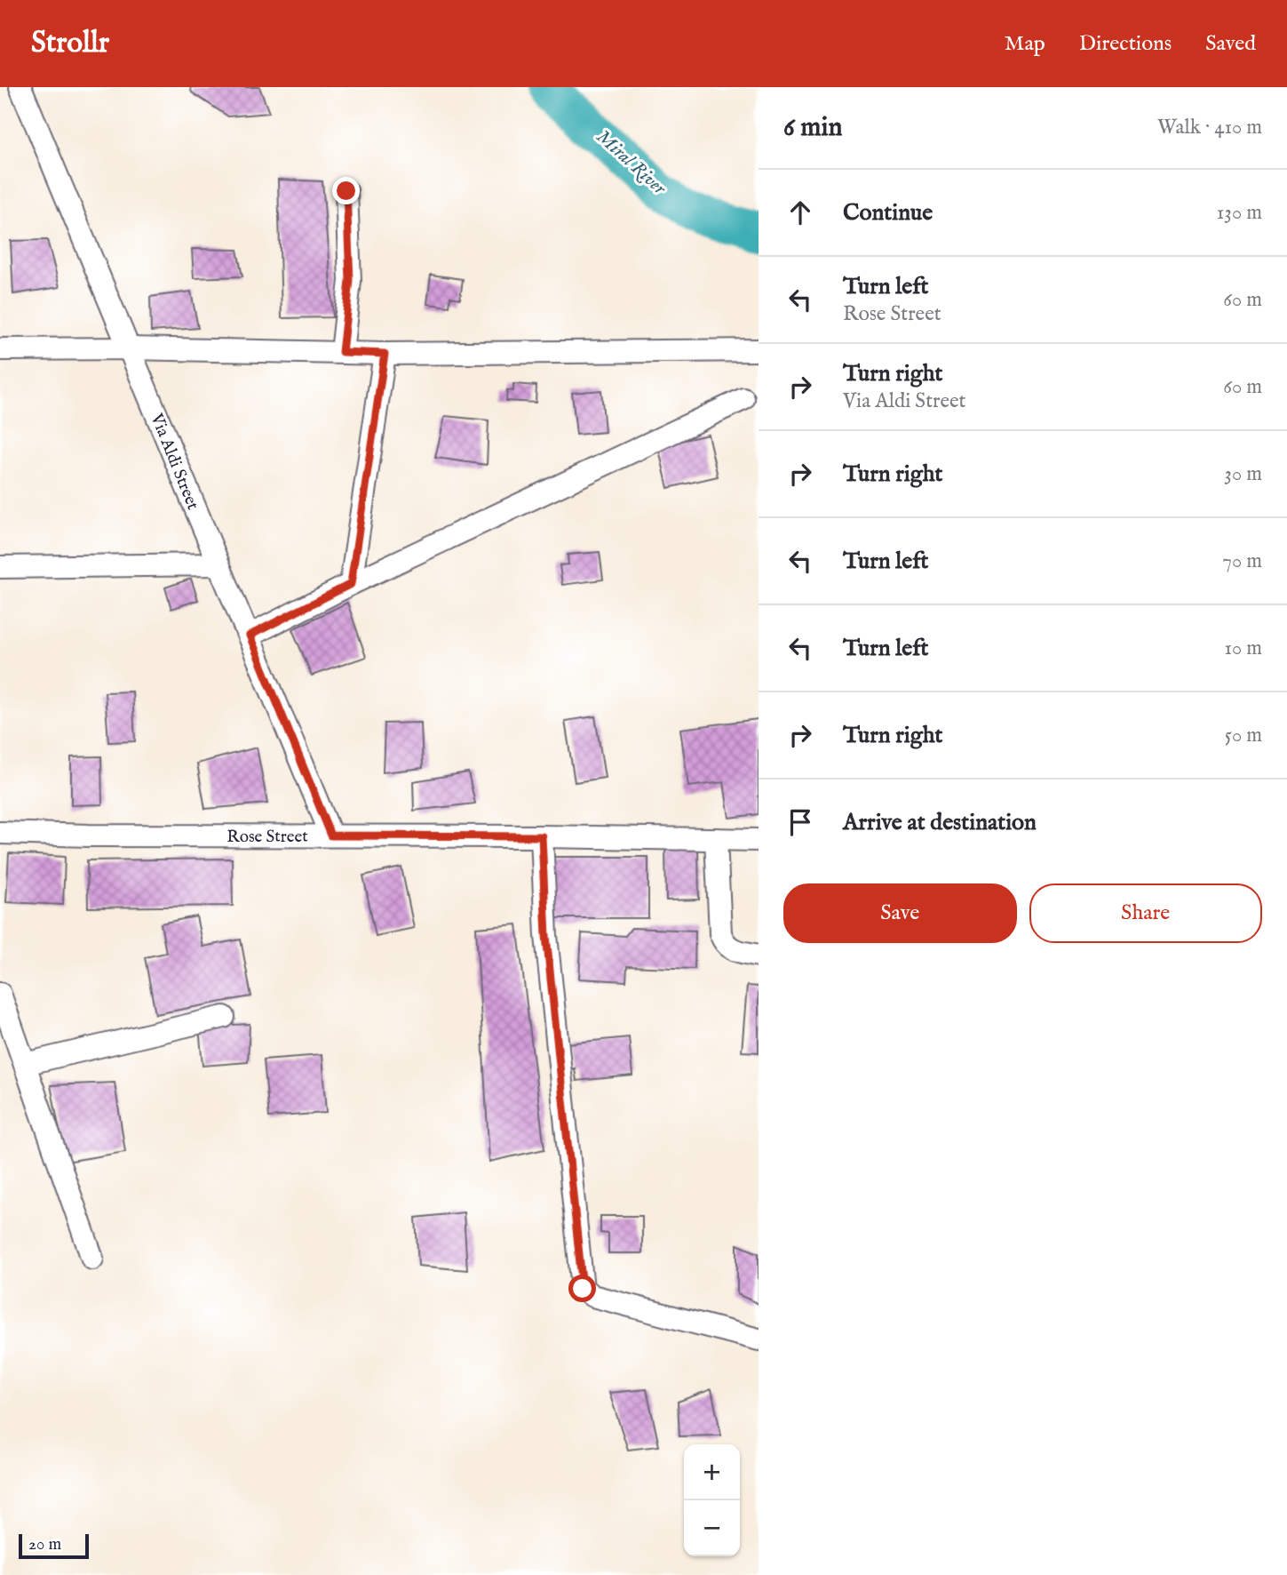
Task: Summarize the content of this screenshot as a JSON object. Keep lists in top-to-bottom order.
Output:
{
  "streets": {
    "street": ["Via Aldi Street", "Rose Street"]
  },
  "crossings": [
    ["Via Aldi Street", "Rose Street"]
  ],
  "water": ["Miral River"],
  "scale_bar": "20 m",
  "page": {
    "header": "Strollr",
    "nav": ["Map", "Directions", "Saved"],
    "heading": ["6 min", "Walk · 410 m"],
    "list": [
      ["Continue", "130 m"],
      ["Turn left", "Rose Street", "60 m"],
      ["Turn right", "Via Aldi Street", "60 m"],
      ["Turn right", "30 m"],
      ["Turn left", "70 m"],
      ["Turn left", "10 m"],
      ["Turn right", "50 m"],
      "Arrive at destination"
    ],
    "buttons": ["Save", "Share"],
    "map_buttons": ["+", "−"],
    "scale": "20 m"
  }
}
